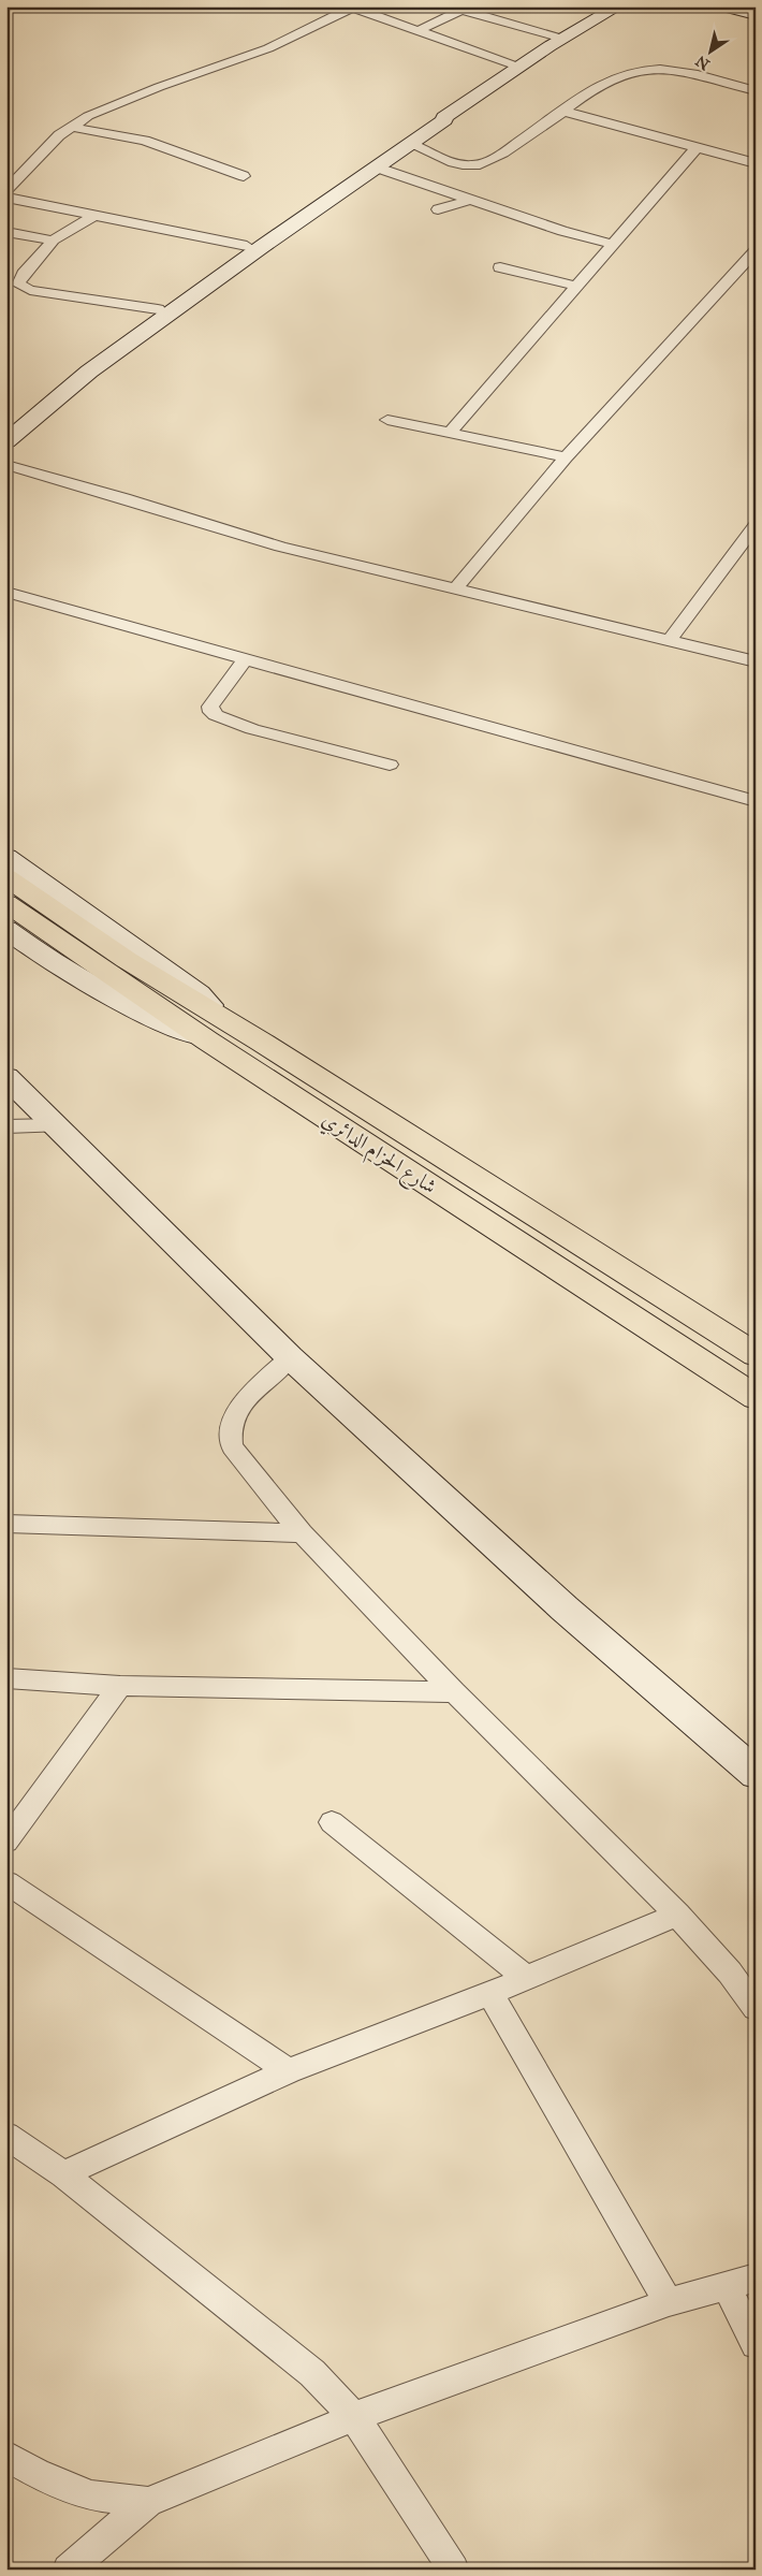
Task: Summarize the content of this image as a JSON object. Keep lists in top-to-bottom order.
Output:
{
  "streets": {
    "highway": ["شارع الحزام الدائري"]
  },
  "north": "bottom left"
}
